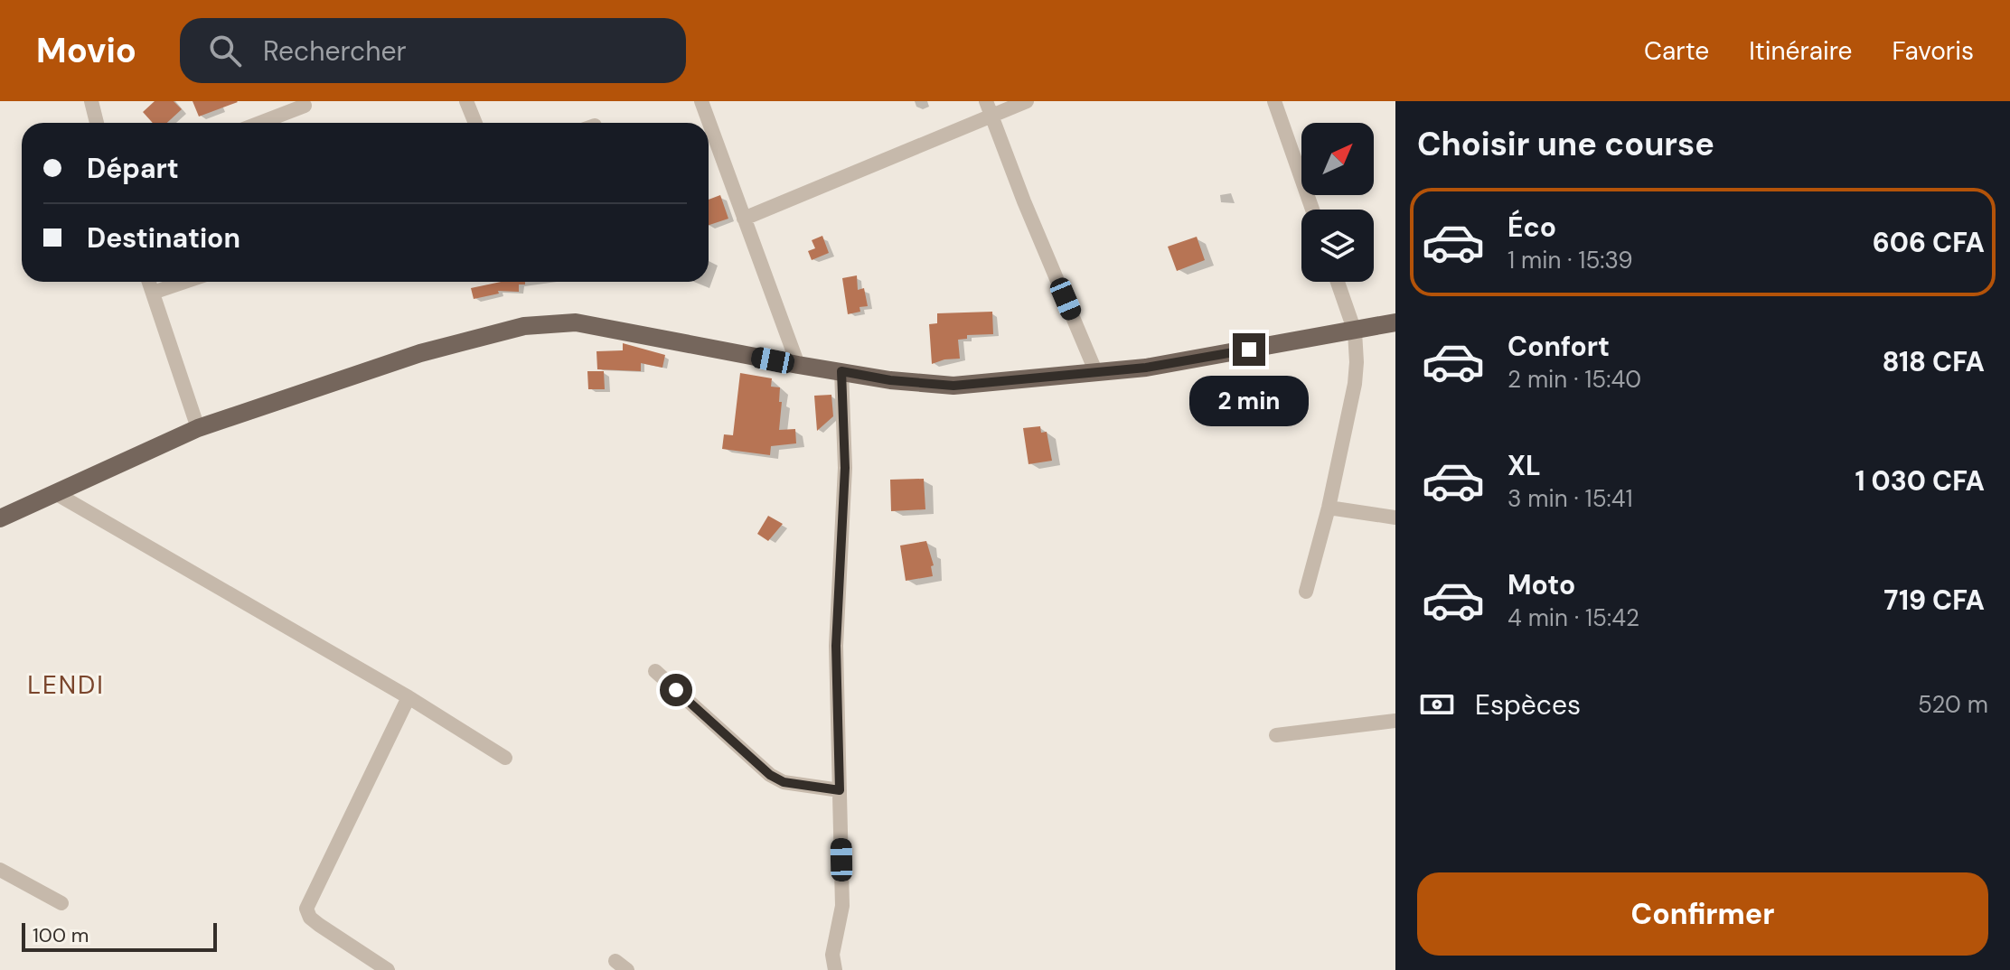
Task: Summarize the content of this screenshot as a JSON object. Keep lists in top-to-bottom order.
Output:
{
  "districts": ["LENDI"],
  "scale_bar": "100 m",
  "north": "top right",
  "page": {
    "header": "Movio",
    "search": "Rechercher",
    "nav": ["Carte", "Itinéraire", "Favoris"],
    "heading": "Choisir une course",
    "banner": ["Départ", "Destination"],
    "list": [
      {
        "name": "Éco",
        "note": "1 min · 15:39",
        "value": "606 CFA"
      },
      {
        "name": "Confort",
        "note": "2 min · 15:40",
        "value": "818 CFA"
      },
      {
        "name": "XL",
        "note": "3 min · 15:41",
        "value": "1 030 CFA"
      },
      {
        "name": "Moto",
        "note": "4 min · 15:42",
        "value": "719 CFA"
      }
    ],
    "bubble": "2 min",
    "pay": ["Espèces", "520 m"],
    "buttons": "Confirmer",
    "scale": "100 m"
  }
}
